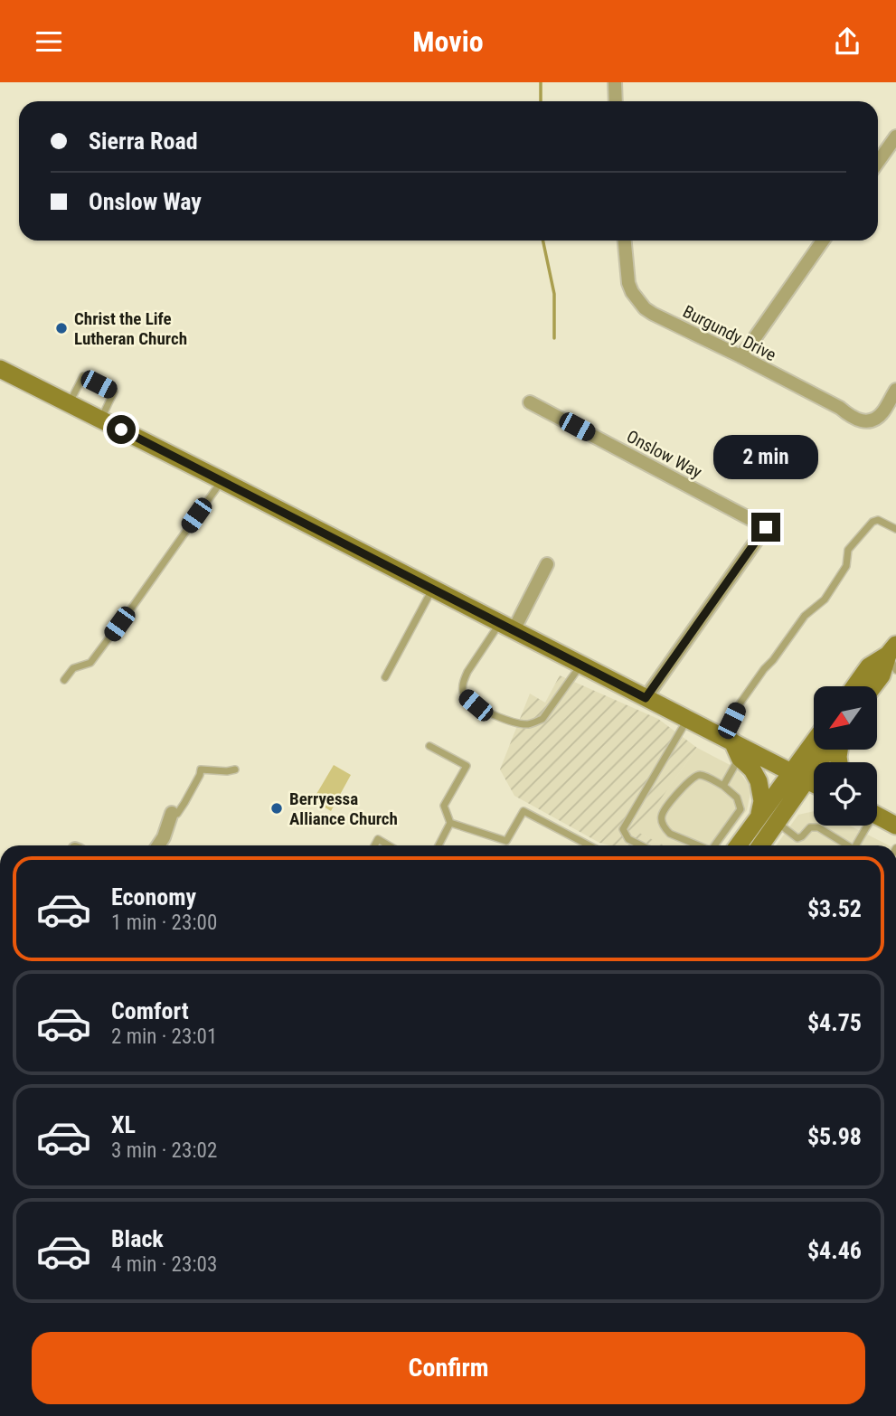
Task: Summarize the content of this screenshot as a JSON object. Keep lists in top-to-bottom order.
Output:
{
  "streets": {
    "street": ["Burgundy Drive", "Onslow Way"]
  },
  "places": ["Christ the Life Lutheran Church", "Berryessa Alliance Church"],
  "north": "bottom left",
  "page": {
    "header": "Movio",
    "banner": ["Sierra Road", "Onslow Way"],
    "bubble": "2 min",
    "list": [
      {
        "name": "Economy",
        "note": "1 min · 23:00",
        "value": "$3.52"
      },
      {
        "name": "Comfort",
        "note": "2 min · 23:01",
        "value": "$4.75"
      },
      {
        "name": "XL",
        "note": "3 min · 23:02",
        "value": "$5.98"
      },
      {
        "name": "Black",
        "note": "4 min · 23:03",
        "value": "$4.46"
      }
    ],
    "buttons": "Confirm"
  }
}
